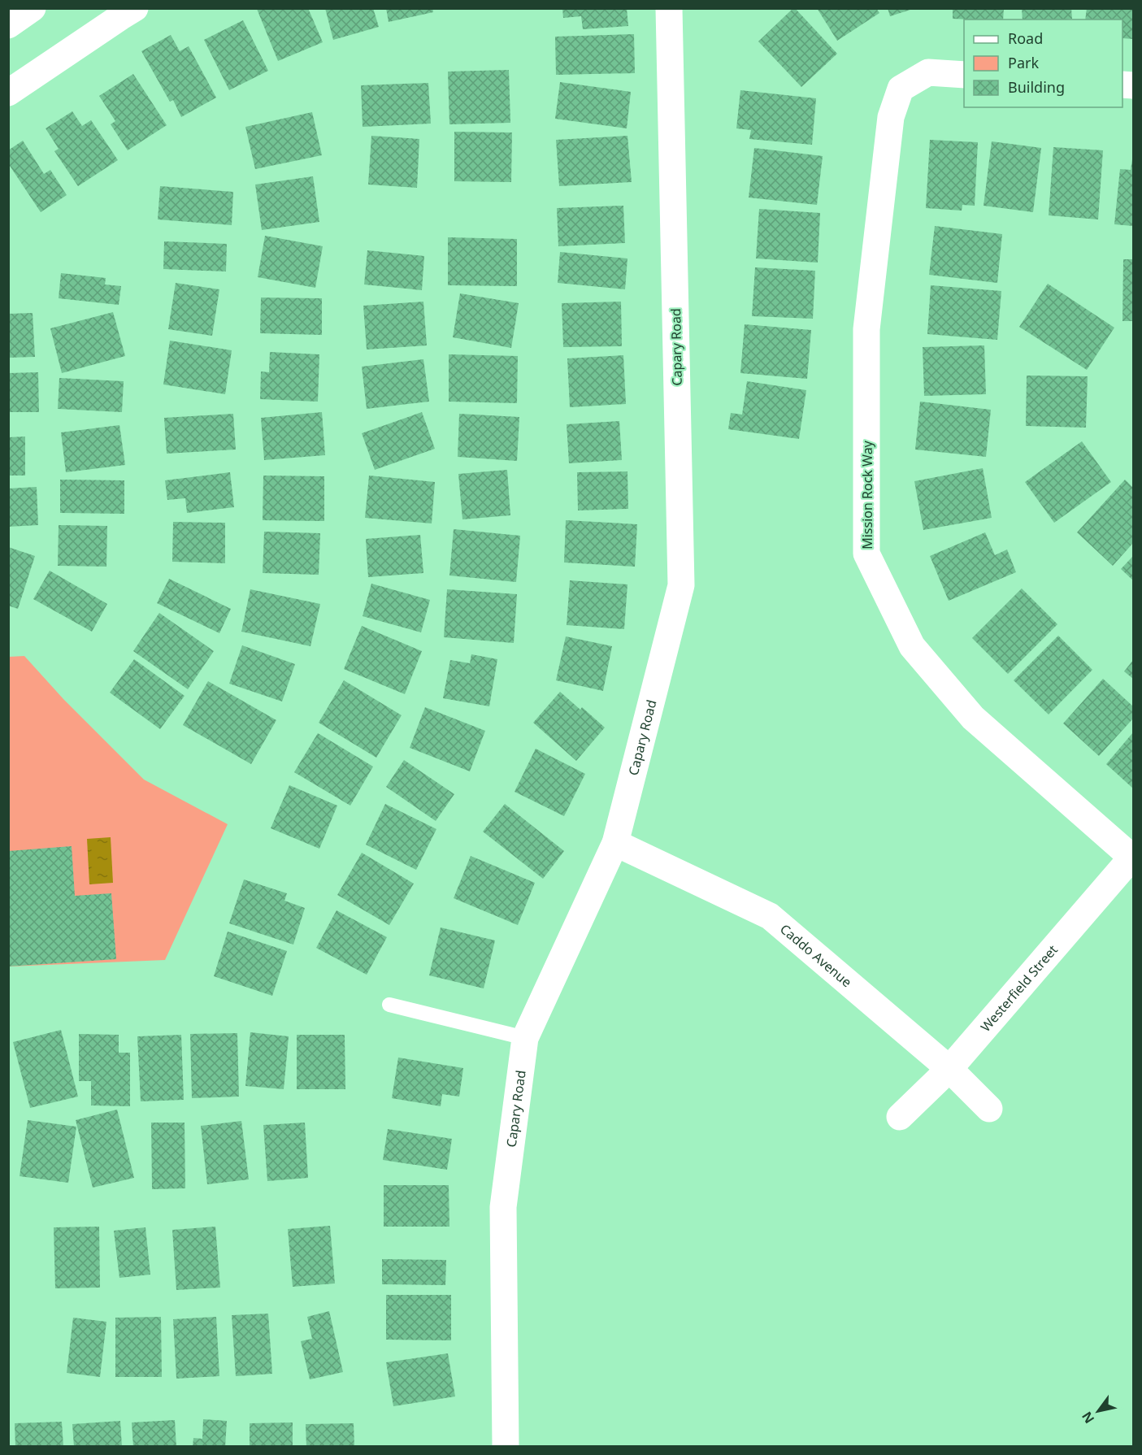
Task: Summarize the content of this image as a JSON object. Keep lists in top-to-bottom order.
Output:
{
  "streets": {
    "street": [
      "Capary Road",
      "Mission Rock Way",
      "Caddo Avenue",
      "Westerfield Street"
    ]
  },
  "crossings": [
    ["Capary Road", "Caddo Avenue"],
    ["Mission Rock Way", "Westerfield Street"],
    ["Caddo Avenue", "Westerfield Street"]
  ],
  "legend": ["Road", "Park", "Building"],
  "north": "bottom left"
}
